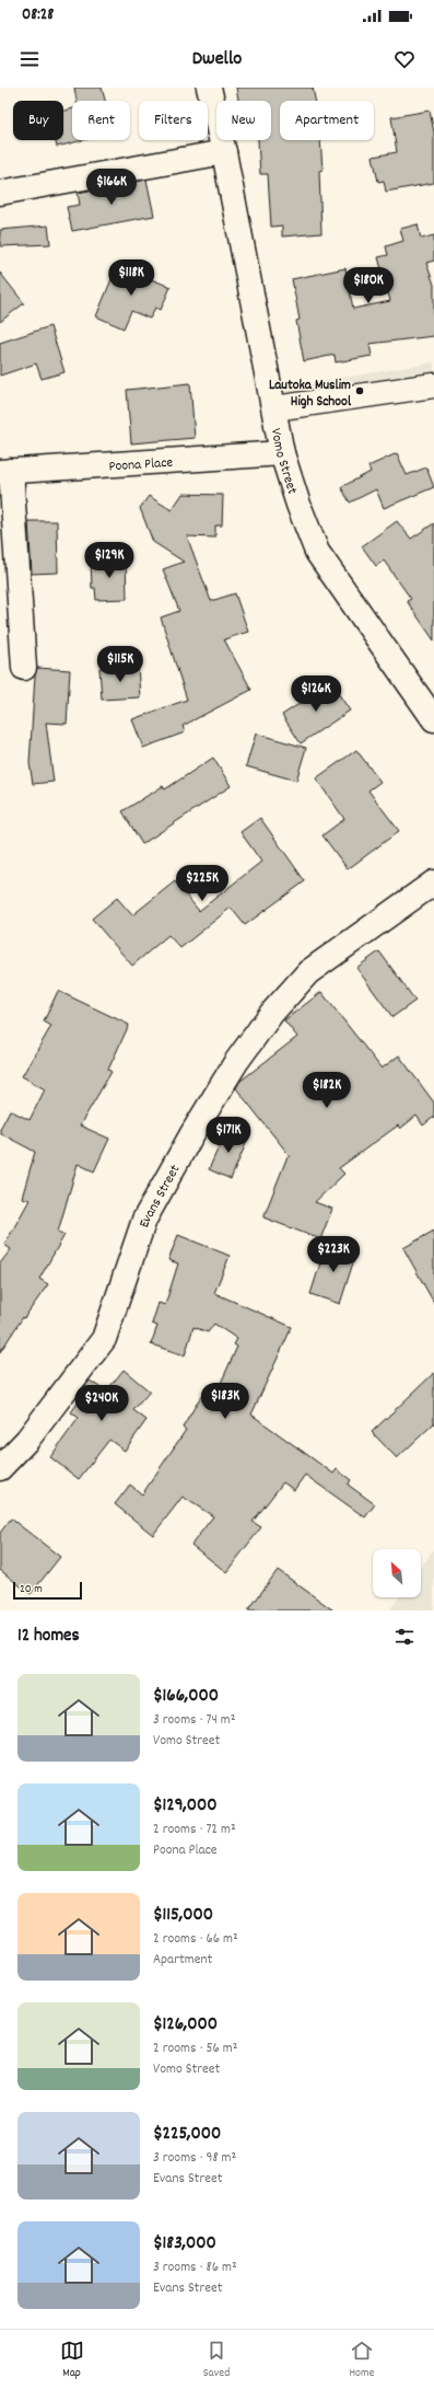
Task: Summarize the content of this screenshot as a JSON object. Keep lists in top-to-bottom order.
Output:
{
  "streets": {
    "street": ["Vomo Street", "Poona Place", "Evans Street"]
  },
  "crossings": [
    ["Vomo Street", "Poona Place"]
  ],
  "places": ["Lautoka Muslim High School"],
  "scale_bar": "20 m",
  "north": "top left",
  "page": {
    "status": "08:28",
    "header": "Dwello",
    "chip": [
      "Buy",
      "Rent",
      "Filters",
      "New",
      "Apartment"
    ],
    "price": [
      "$166K",
      "$118K",
      "$180K",
      "$129K",
      "$115K",
      "$126K",
      "$225K",
      "$182K",
      "$171K",
      "$223K",
      "$183K",
      "$240K"
    ],
    "scale": "20 m",
    "heading": "12 homes",
    "list": [
      {
        "name": "$166,000",
        "note": "3 rooms · 74 m² · Vomo Street"
      },
      {
        "name": "$129,000",
        "note": "2 rooms · 72 m² · Poona Place"
      },
      {
        "name": "$115,000",
        "note": "2 rooms · 66 m² · Apartment"
      },
      {
        "name": "$126,000",
        "note": "2 rooms · 56 m² · Vomo Street"
      },
      {
        "name": "$225,000",
        "note": "3 rooms · 98 m² · Evans Street"
      },
      {
        "name": "$183,000",
        "note": "3 rooms · 86 m² · Evans Street"
      }
    ],
    "tabs": ["Map", "Saved", "Home"]
  }
}
